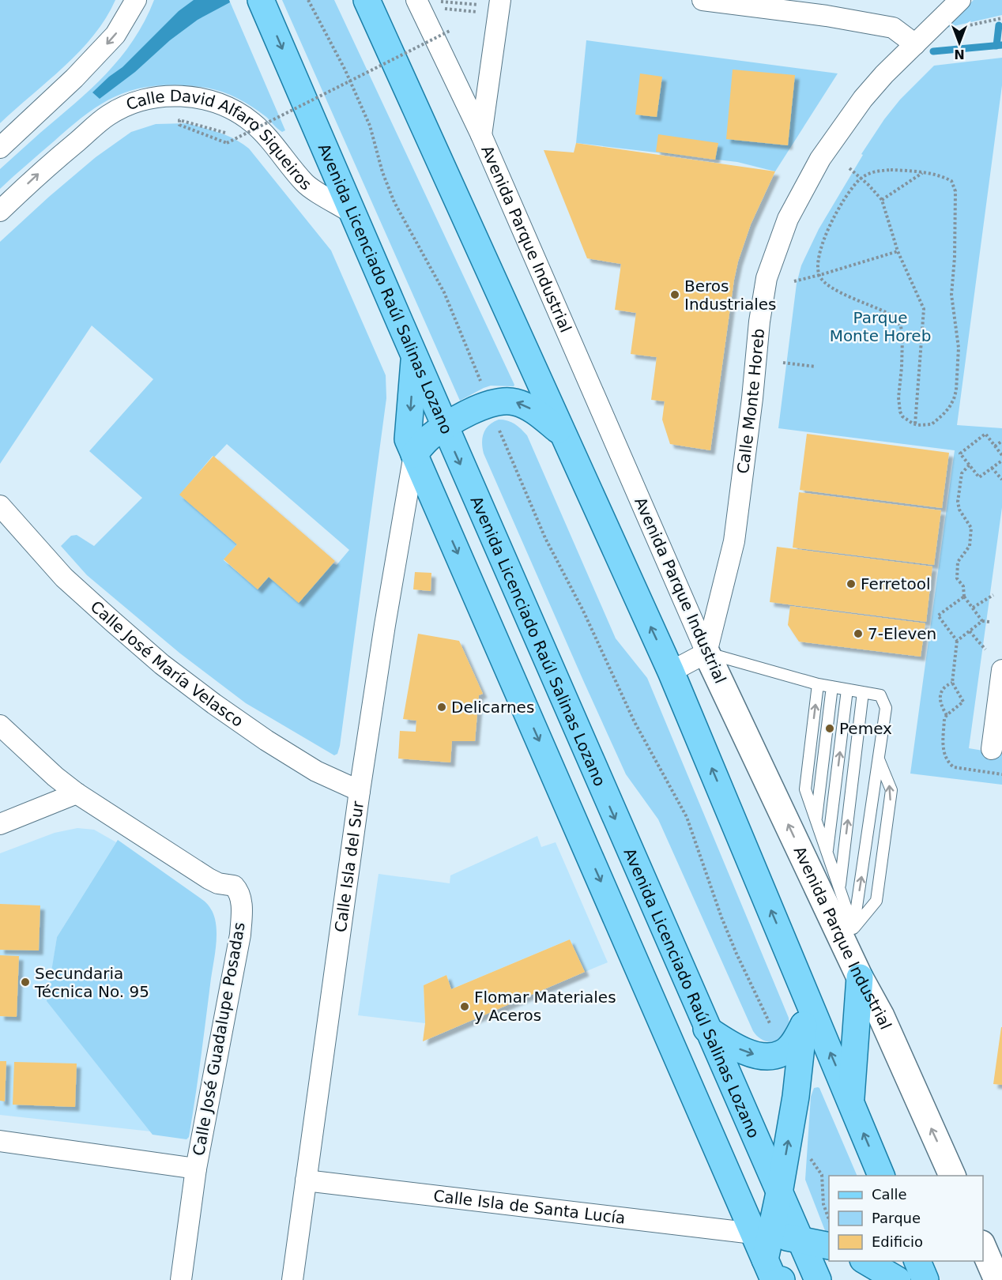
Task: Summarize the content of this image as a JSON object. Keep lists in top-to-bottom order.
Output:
{
  "streets": {
    "main road": ["Avenida Licenciado Raúl Salinas Lozano"],
    "street": [
      "Calle David Alfaro Siqueiros",
      "Avenida Parque Industrial",
      "Calle Monte Horeb",
      "Calle José María Velasco",
      "Calle Isla del Sur",
      "Calle José Guadalupe Posadas",
      "Calle Isla de Santa Lucía"
    ]
  },
  "crossings": [
    ["Calle David Alfaro Siqueiros", "Avenida Licenciado Raúl Salinas Lozano"],
    ["Avenida Parque Industrial", "Calle Monte Horeb"],
    ["Calle José María Velasco", "Calle Isla del Sur"],
    ["Calle Isla del Sur", "Calle Isla de Santa Lucía"]
  ],
  "one_way": ["Avenida Parque Industrial"],
  "parks": ["Parque Monte Horeb"],
  "places": [
    "Beros Industriales",
    "Ferretool",
    "7-Eleven",
    "Delicarnes",
    "Pemex",
    "Secundaria Técnica No. 95",
    "Flomar Materiales y Aceros"
  ],
  "legend": ["Calle", "Parque", "Edificio"],
  "north": "bottom"
}
